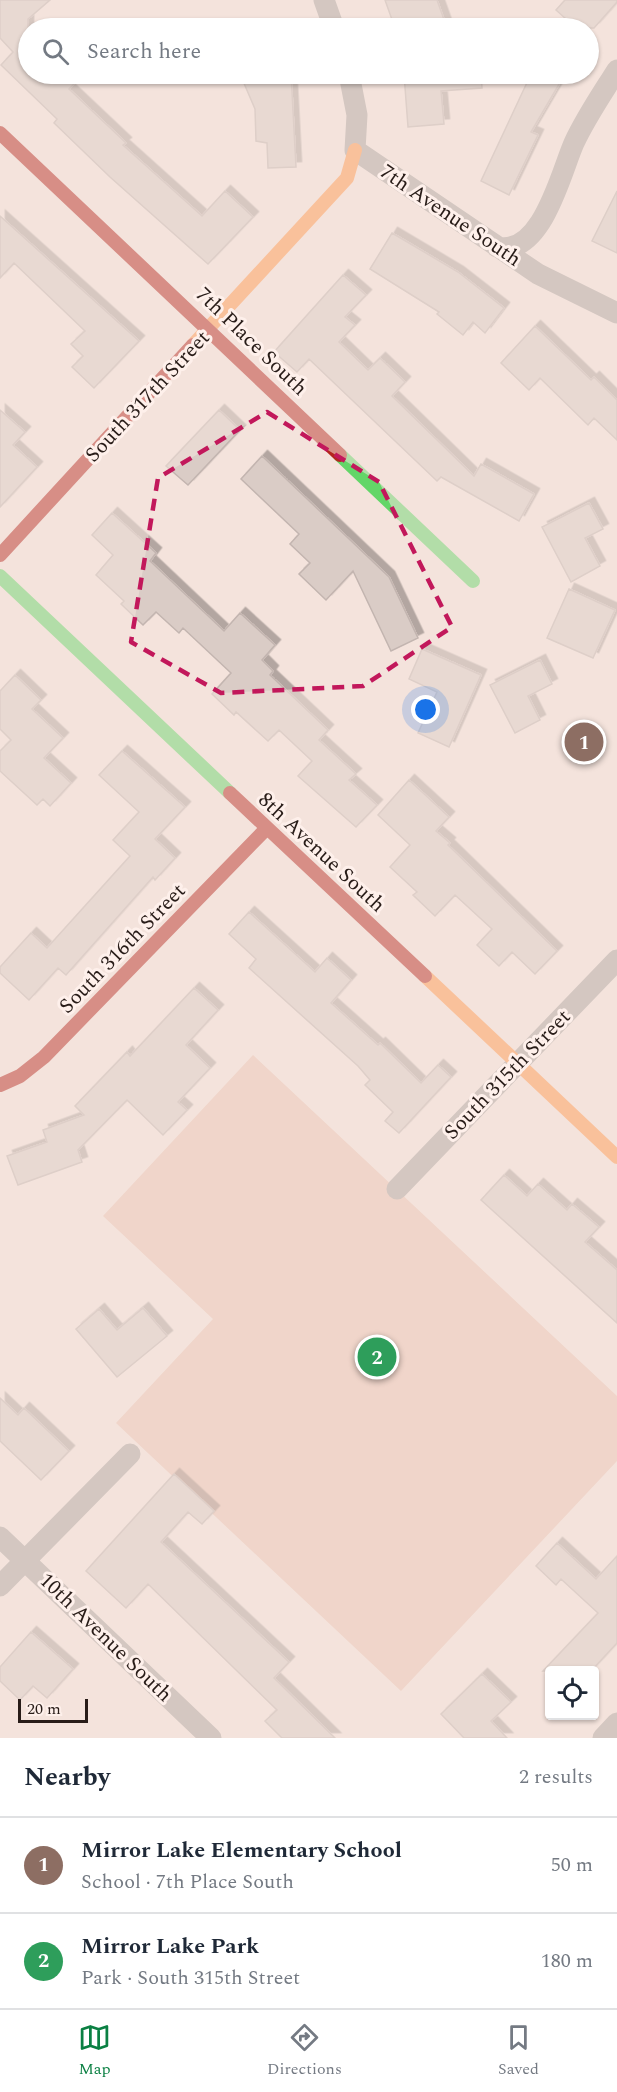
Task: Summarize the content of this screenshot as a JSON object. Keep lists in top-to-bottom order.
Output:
{
  "streets": {
    "street": [
      "7th Avenue South",
      "7th Place South",
      "South 317th Street",
      "8th Avenue South",
      "South 316th Street",
      "South 315th Street",
      "10th Avenue South"
    ]
  },
  "crossings": [
    ["7th Avenue South", "South 317th Street"],
    ["7th Place South", "South 317th Street"],
    ["8th Avenue South", "South 316th Street"],
    ["8th Avenue South", "South 315th Street"]
  ],
  "scale_bar": "20 m",
  "page": {
    "search": "Search here",
    "pins": ["1", "2"],
    "scale": "20 m",
    "heading": ["Nearby", "2 results"],
    "list": [
      {
        "mark": "1",
        "name": "Mirror Lake Elementary School",
        "note": "School · 7th Place South",
        "value": "50 m"
      },
      {
        "mark": "2",
        "name": "Mirror Lake Park",
        "note": "Park · South 315th Street",
        "value": "180 m"
      }
    ],
    "nav": ["Map", "Directions", "Saved"]
  }
}
